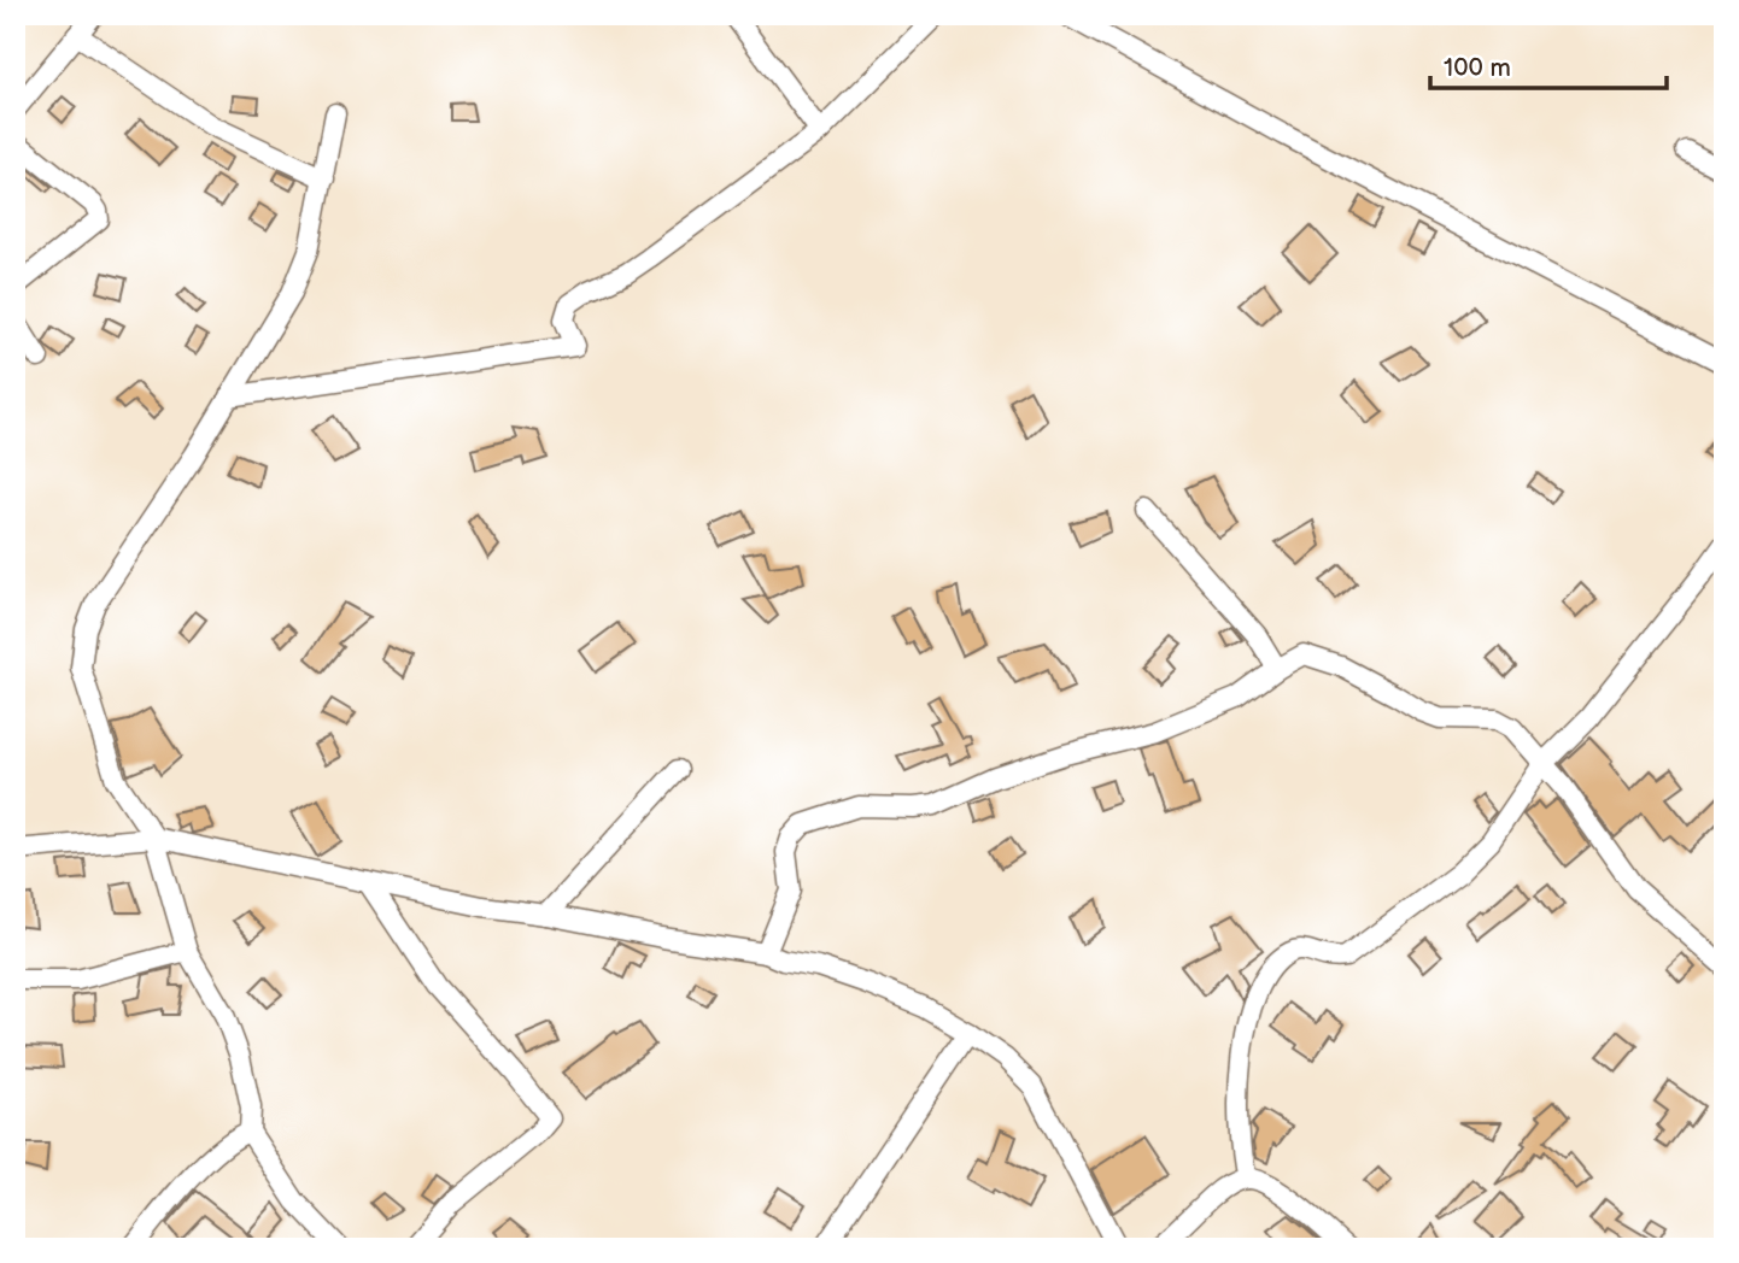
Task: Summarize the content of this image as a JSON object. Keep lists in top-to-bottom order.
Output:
{
  "scale_bar": "100 m"
}
